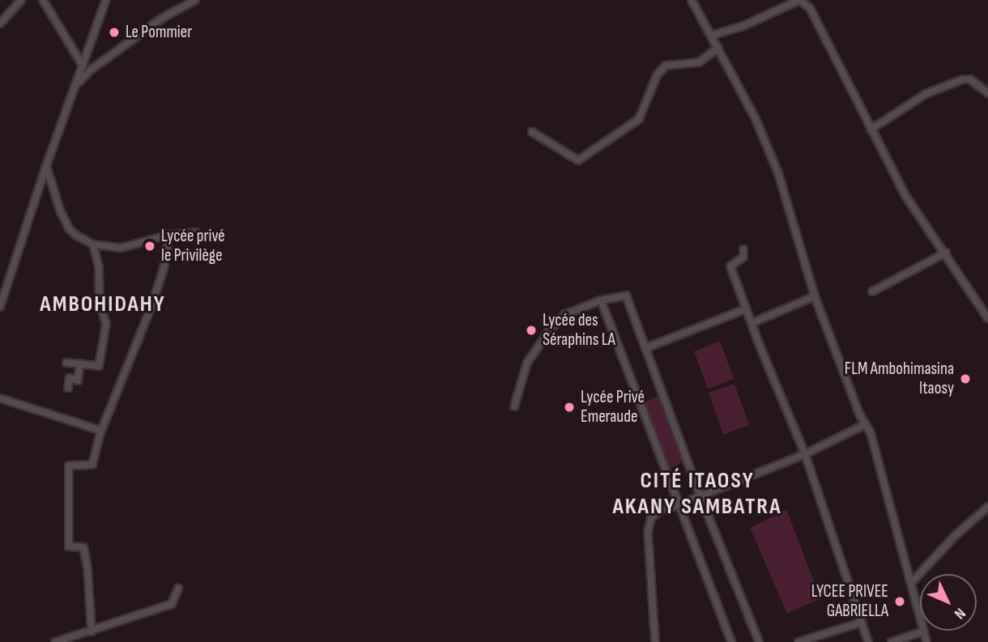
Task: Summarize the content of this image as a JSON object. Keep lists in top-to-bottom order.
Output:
{
  "districts": ["AMBOHIDAHY", "CITÉ ITAOSY AKANY SAMBATRA"],
  "places": [
    "Le Pommier",
    "Lycée privé le Privilège",
    "Lycée des Séraphins LA",
    "FLM Ambohimasina Itaosy",
    "Lycée Privé Emeraude",
    "LYCEE PRIVEE GABRIELLA"
  ],
  "north": "bottom right"
}
